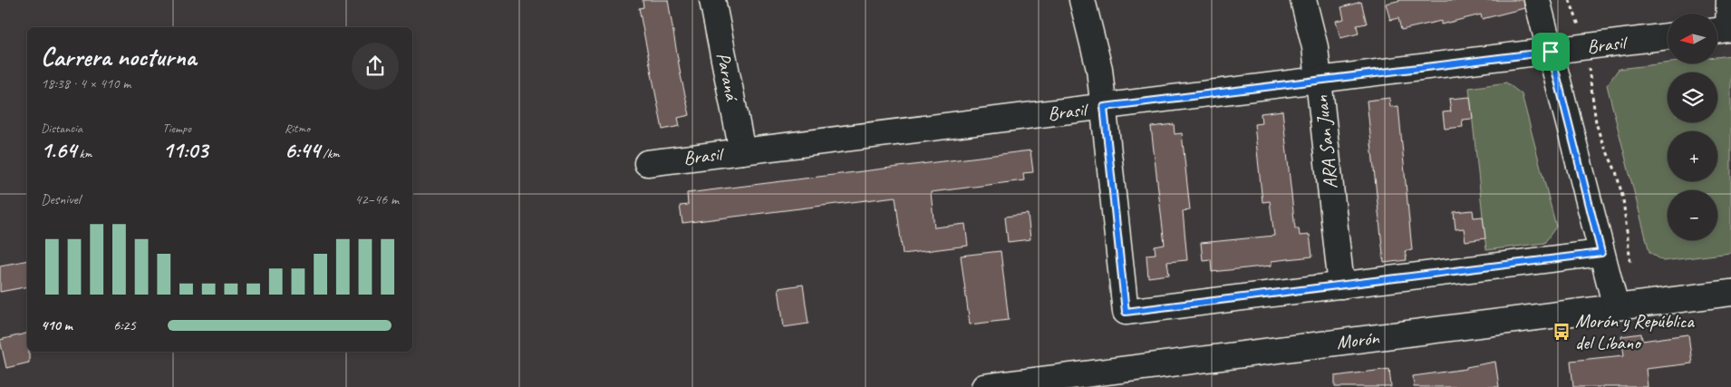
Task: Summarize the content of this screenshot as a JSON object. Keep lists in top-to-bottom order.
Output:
{
  "streets": {
    "street": [
      "Brasil",
      "Paraná",
      "ARA San Juan",
      "Morón"
    ]
  },
  "crossings": [
    ["Brasil", "Paraná"],
    ["Brasil", "ARA San Juan"]
  ],
  "places": {
    "bus stop": ["Morón y República del Líbano"]
  },
  "north": "left",
  "page": {
    "map_buttons": ["+", "−"],
    "heading": ["Carrera nocturna", "18:38 · 4 × 410 m"],
    "stats": [
      ["Distancia", "1.64 km"],
      ["Tiempo", "11:03"],
      ["Ritmo", "6:44 /km"]
    ],
    "chart": ["Desnivel", "42–46 m"],
    "list": [
      {
        "name": "410 m",
        "note": "6:25"
      }
    ]
  }
}
